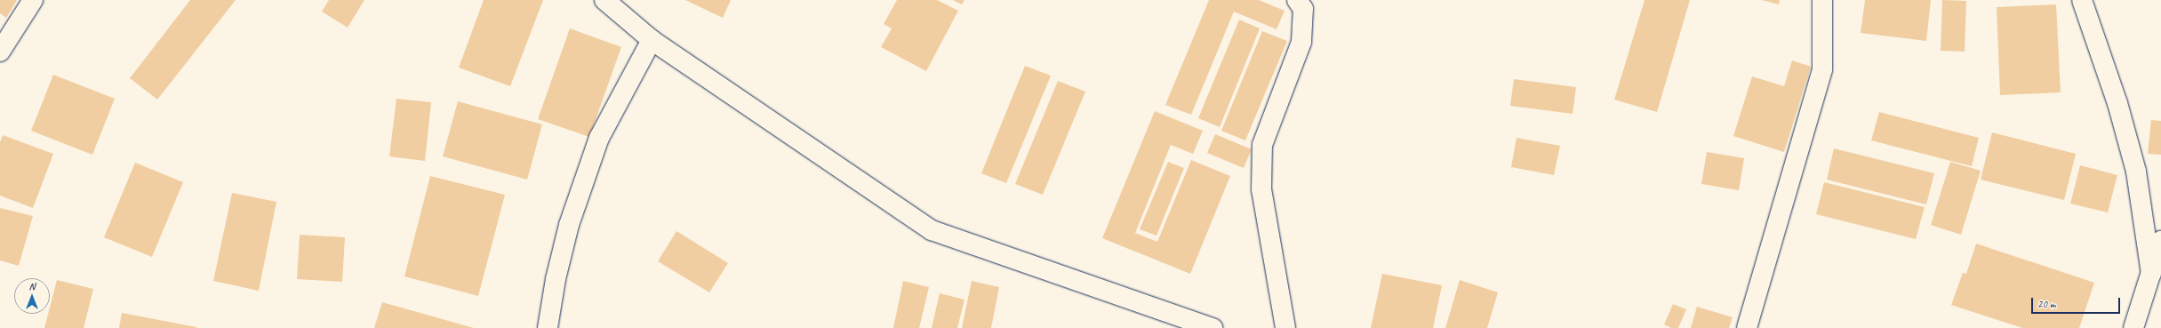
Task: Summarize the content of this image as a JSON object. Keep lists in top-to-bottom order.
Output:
{
  "scale_bar": "20 m",
  "north": "top"
}
